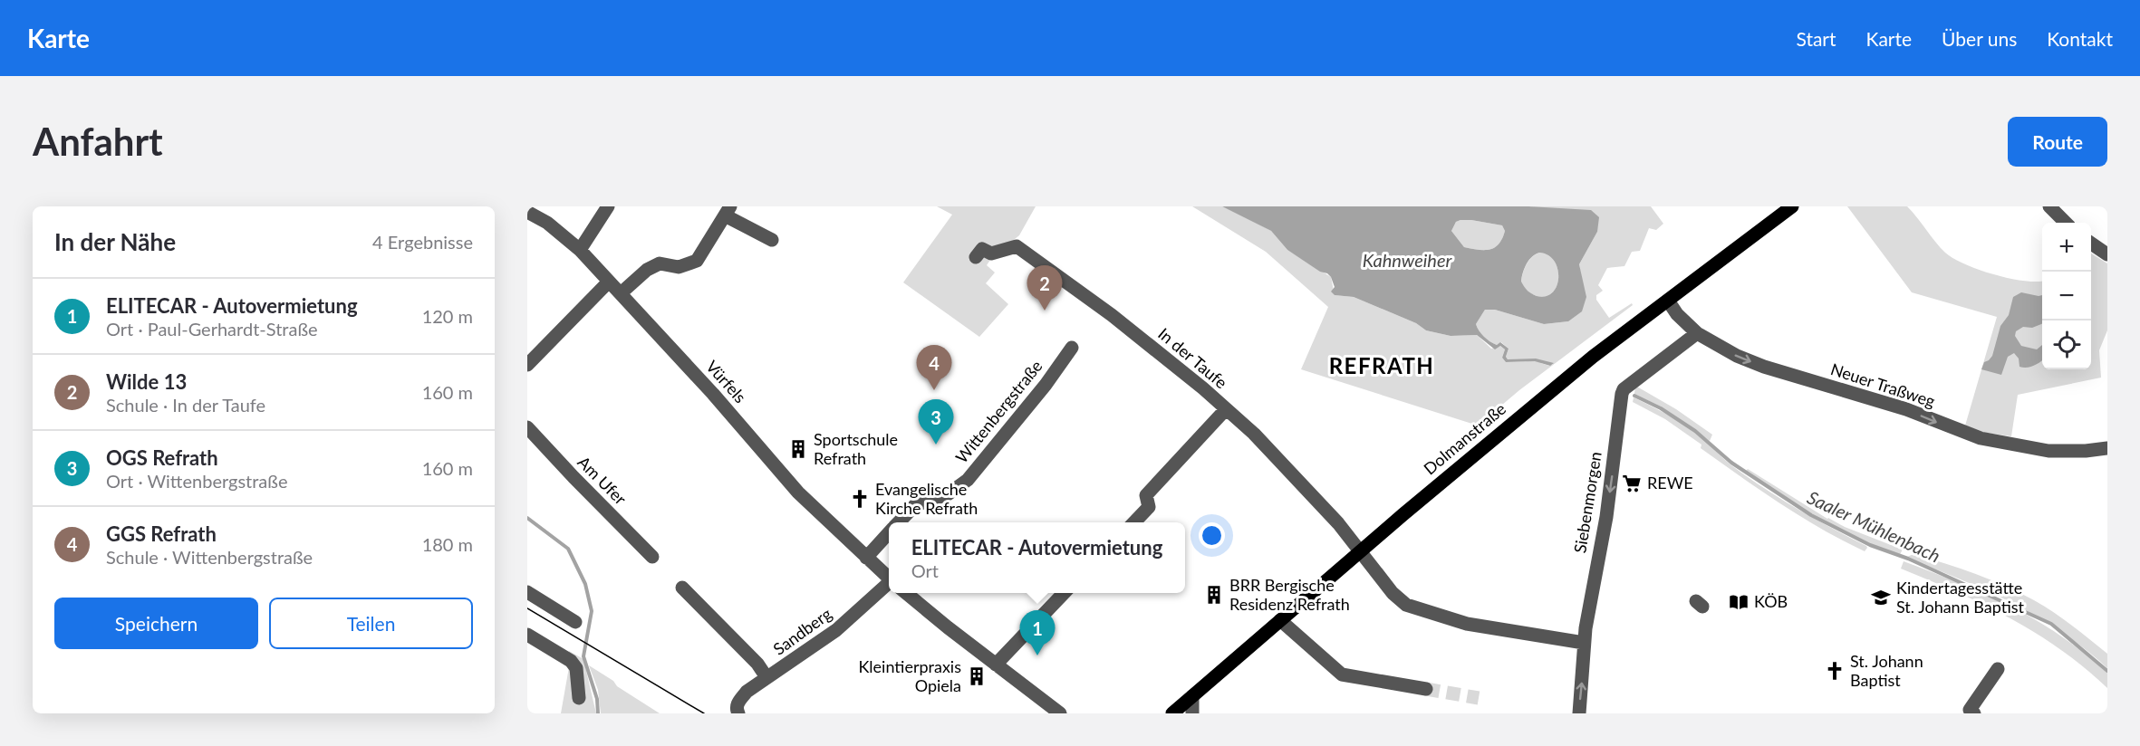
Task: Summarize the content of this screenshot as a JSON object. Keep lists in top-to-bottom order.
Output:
{
  "streets": {
    "main road": ["Dolmanstraße"],
    "street": [
      "In der Taufe",
      "Vürfels",
      "Neuer Traßweg",
      "Wittenbergstraße",
      "Am Ufer",
      "Siebenmorgen",
      "Sandberg"
    ]
  },
  "crossings": [
    ["In der Taufe", "Dolmanstraße"],
    ["In der Taufe", "Siebenmorgen"],
    ["Vürfels", "Wittenbergstraße"],
    ["Neuer Traßweg", "Dolmanstraße"],
    ["Neuer Traßweg", "Siebenmorgen"]
  ],
  "one_way": ["Neuer Traßweg"],
  "districts": ["REFRATH"],
  "water": ["Kahnweiher", "Saaler Mühlenbach"],
  "places": {
    "building": ["Sportschule Refrath", "BRR Bergische Residenz Refrath", "Kleintierpraxis Opiela"],
    "supermarket": ["REWE"],
    "church": ["Evangelische Kirche Refrath", "St. Johann Baptist"],
    "school or university": ["Kindertagesstätte St. Johann Baptist"],
    "library": ["KÖB"]
  },
  "page": {
    "header": "Karte",
    "nav": [
      "Start",
      "Karte",
      "Über uns",
      "Kontakt"
    ],
    "buttons": [
      "Route",
      ["Speichern", "Teilen"]
    ],
    "title": "Anfahrt",
    "heading": ["In der Nähe", "4 Ergebnisse"],
    "map_buttons": ["+", "−"],
    "pins": [
      "2",
      "4",
      "3",
      "1"
    ],
    "list": [
      {
        "mark": "1",
        "name": "ELITECAR - Autovermietung",
        "note": "Ort · Paul-Gerhardt-Straße",
        "value": "120 m"
      },
      {
        "mark": "2",
        "name": "Wilde 13",
        "note": "Schule · In der Taufe",
        "value": "160 m"
      },
      {
        "mark": "3",
        "name": "OGS Refrath",
        "note": "Ort · Wittenbergstraße",
        "value": "160 m"
      },
      {
        "mark": "4",
        "name": "GGS Refrath",
        "note": "Schule · Wittenbergstraße",
        "value": "180 m"
      }
    ],
    "popup": ["ELITECAR - Autovermietung", "Ort"]
  }
}
